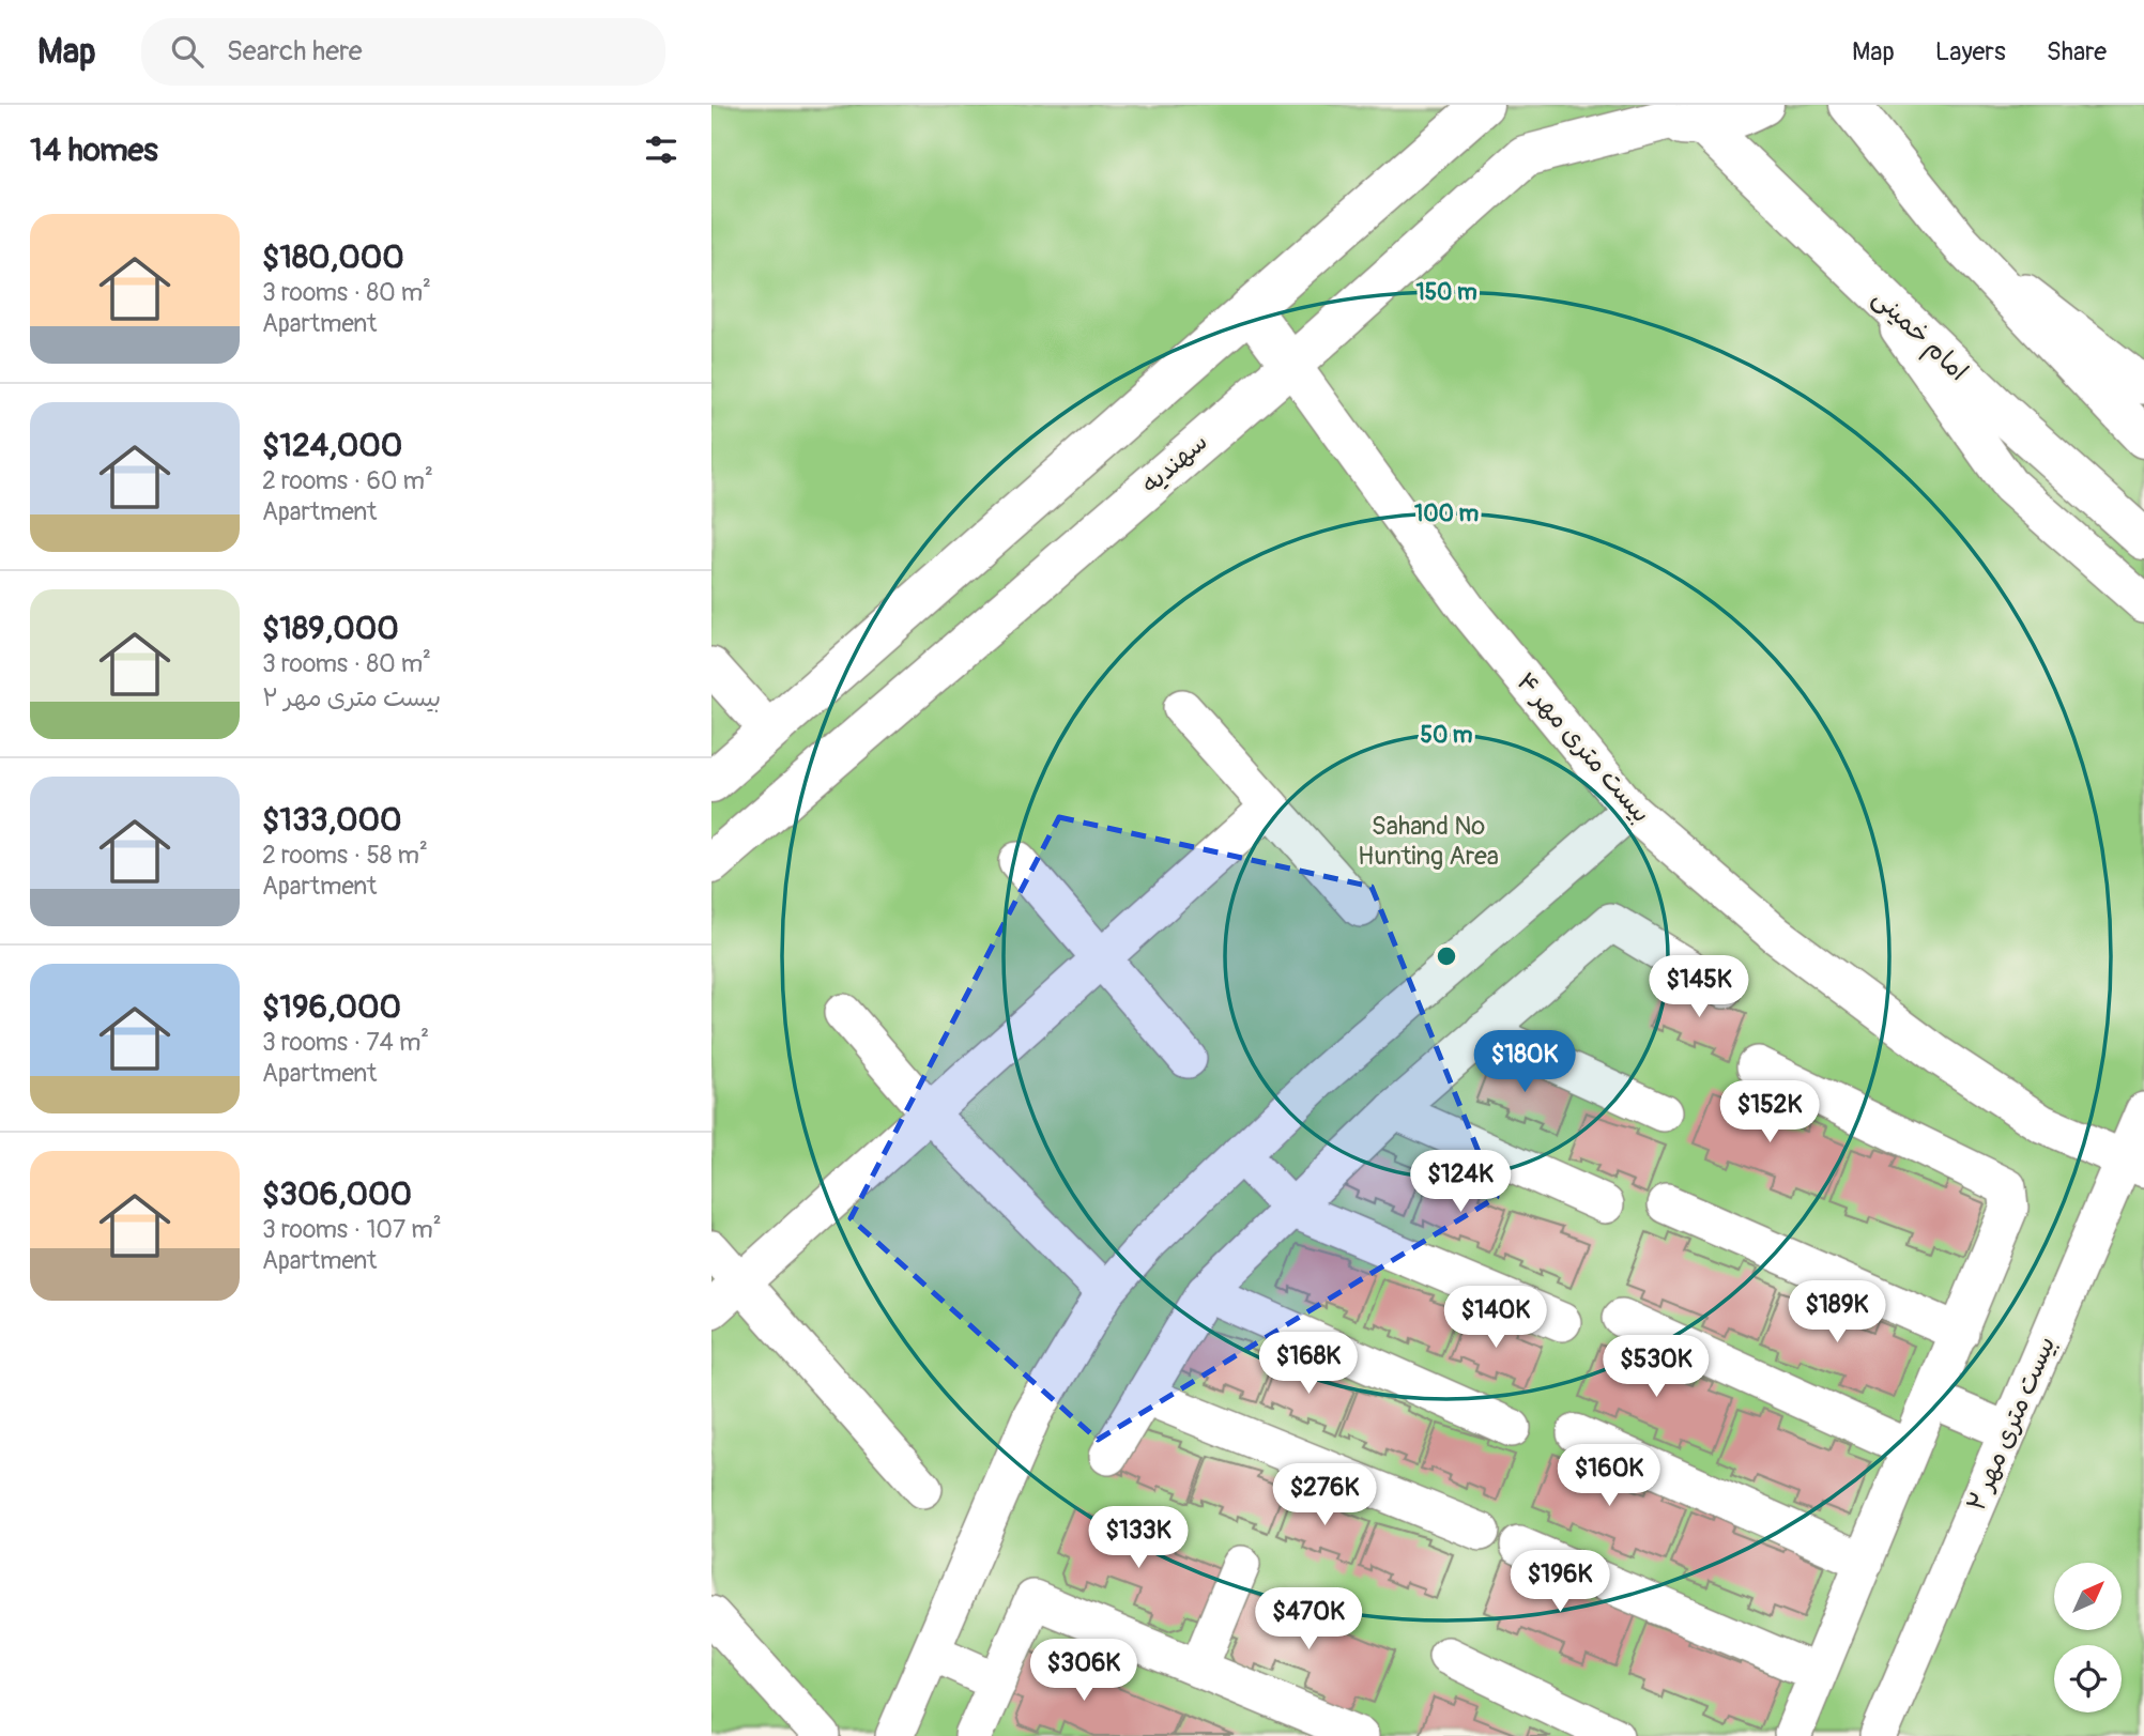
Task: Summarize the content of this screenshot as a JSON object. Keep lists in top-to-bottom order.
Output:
{
  "streets": {
    "main road": ["امام خمینی", "سهندیه"],
    "street": ["بیست متری مهر ۴", "بیست متری مهر ۲"]
  },
  "crossings": [
    ["امام خمینی", "سهندیه"],
    ["سهندیه", "بیست متری مهر ۴"],
    ["بیست متری مهر ۴", "بیست متری مهر ۲"]
  ],
  "parks": ["Sahand No Hunting Area"],
  "north": "top right",
  "page": {
    "header": "Map",
    "search": "Search here",
    "nav": ["Map", "Layers", "Share"],
    "heading": "14 homes",
    "list": [
      {
        "name": "$180,000",
        "note": "3 rooms · 80 m² · Apartment"
      },
      {
        "name": "$124,000",
        "note": "2 rooms · 60 m² · Apartment"
      },
      {
        "name": "$189,000",
        "note": "3 rooms · 80 m² · بیست متری مهر ۲"
      },
      {
        "name": "$133,000",
        "note": "2 rooms · 58 m² · Apartment"
      },
      {
        "name": "$196,000",
        "note": "3 rooms · 74 m² · Apartment"
      },
      {
        "name": "$306,000",
        "note": "3 rooms · 107 m² · Apartment"
      }
    ],
    "price": [
      "$145K",
      "$180K",
      "$152K",
      "$124K",
      "$189K",
      "$140K",
      "$168K",
      "$530K",
      "$160K",
      "$276K",
      "$133K",
      "$196K",
      "$470K",
      "$306K"
    ]
  },
  "rings": ["150 m", "100 m", "50 m"]
}
